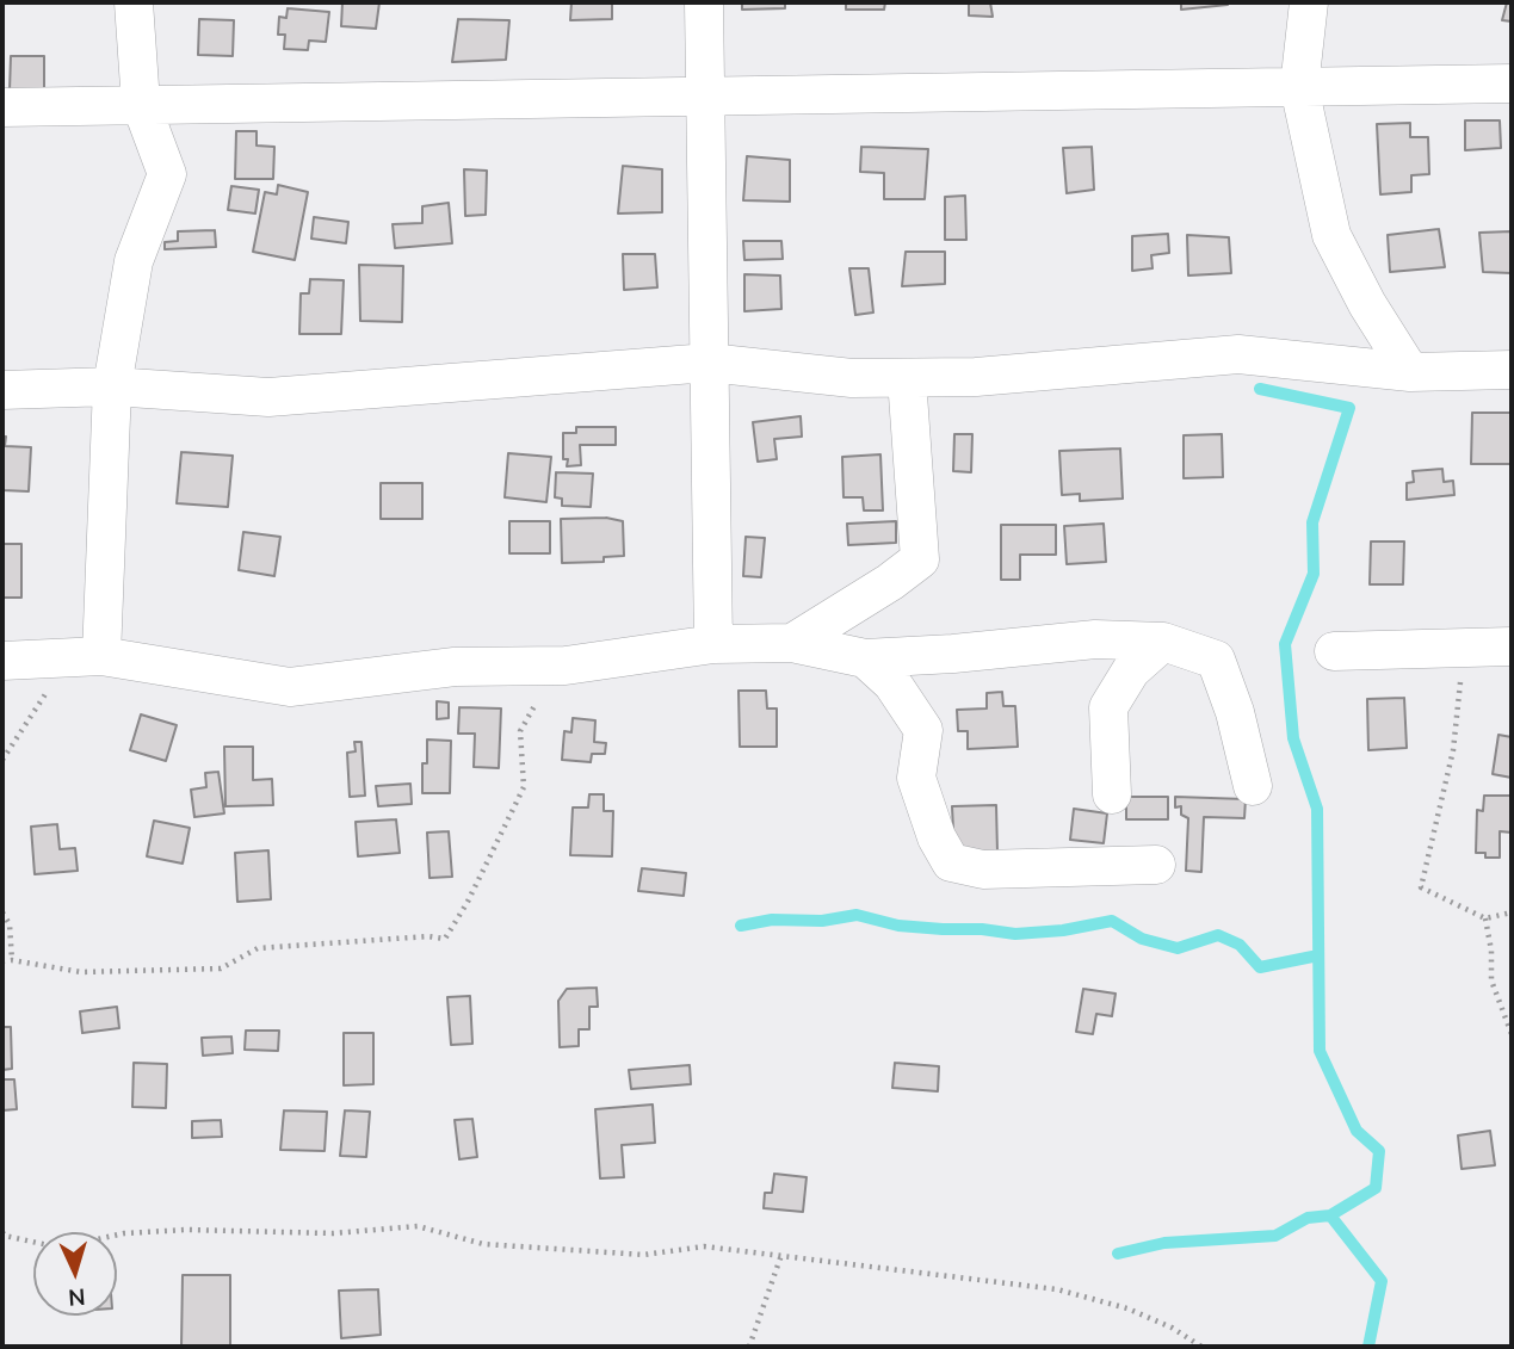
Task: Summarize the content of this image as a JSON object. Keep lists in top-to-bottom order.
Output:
{
  "north": "bottom"
}
